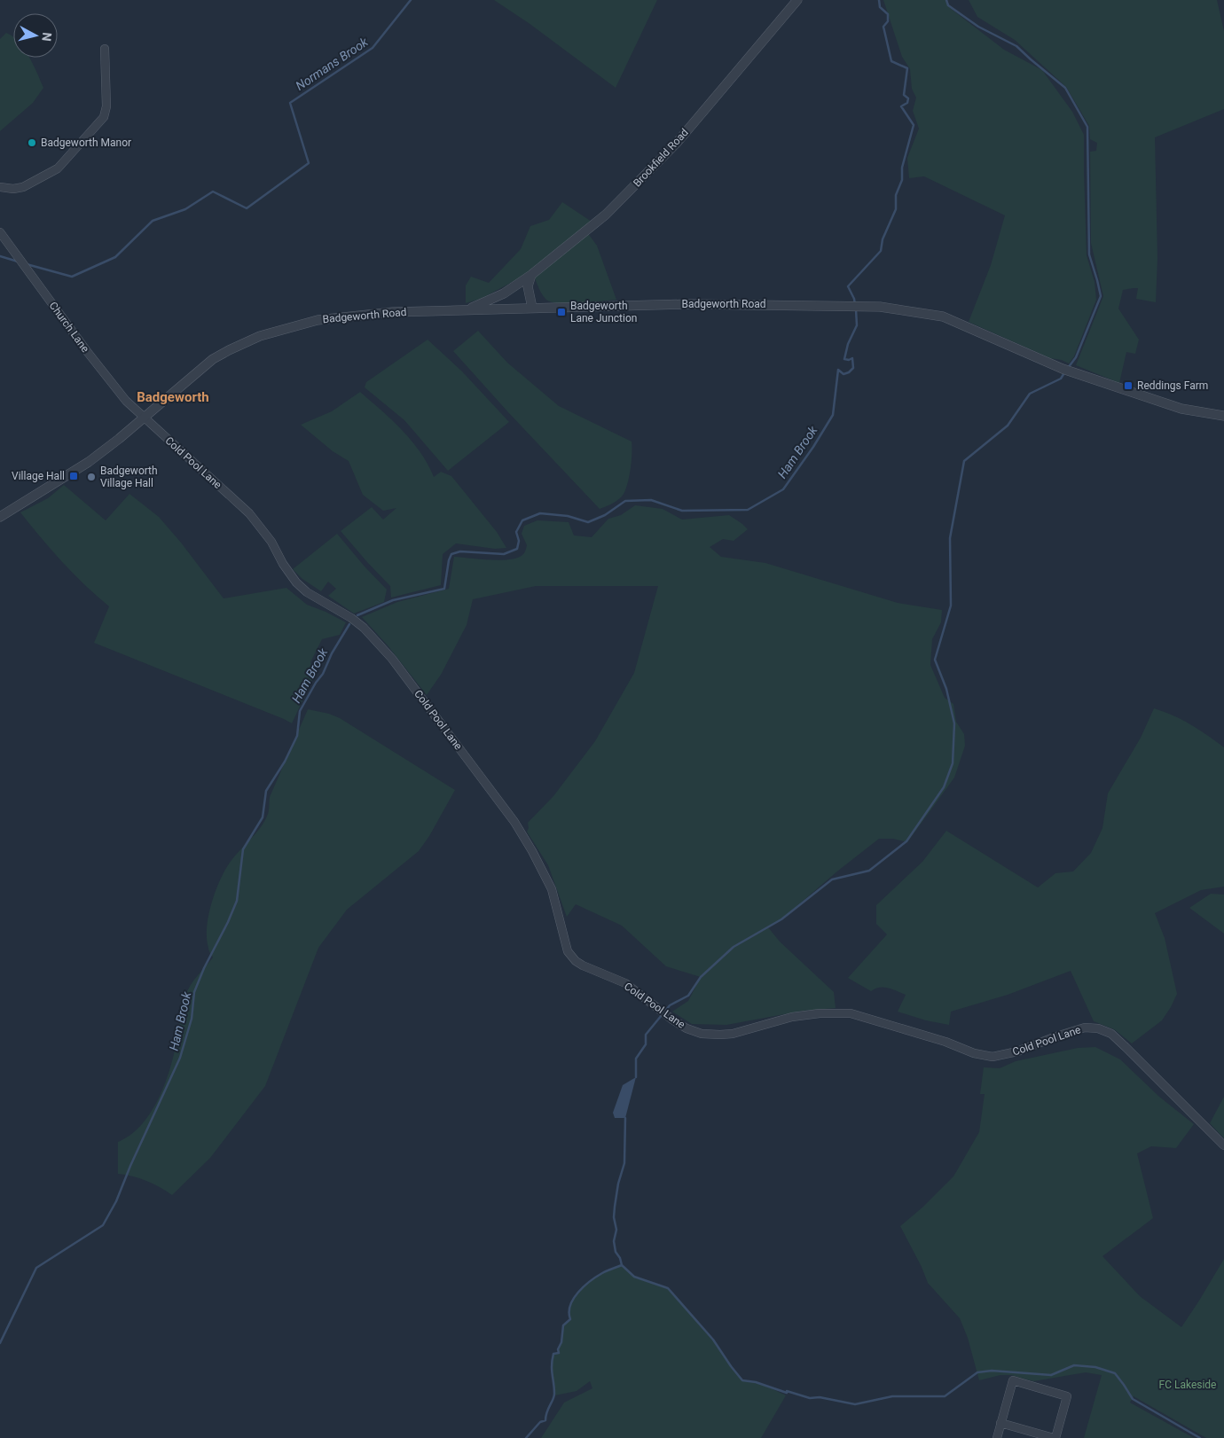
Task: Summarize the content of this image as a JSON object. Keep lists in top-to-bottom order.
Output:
{
  "streets": {
    "street": [
      "Brookfield Road",
      "Badgeworth Road",
      "Church Lane",
      "Cold Pool Lane"
    ]
  },
  "crossings": [
    ["Brookfield Road", "Badgeworth Road"],
    ["Badgeworth Road", "Church Lane"],
    ["Badgeworth Road", "Cold Pool Lane"],
    ["Church Lane", "Cold Pool Lane"]
  ],
  "districts": ["Badgeworth"],
  "water": ["Normans Brook", "Ham Brook"],
  "parks": ["FC Lakeside"],
  "places": {
    "other": ["Badgeworth Manor", "Badgeworth Village Hall"],
    "transit": ["Badgeworth Lane Junction", "Reddings Farm", "Village Hall"]
  },
  "north": "right"
}
